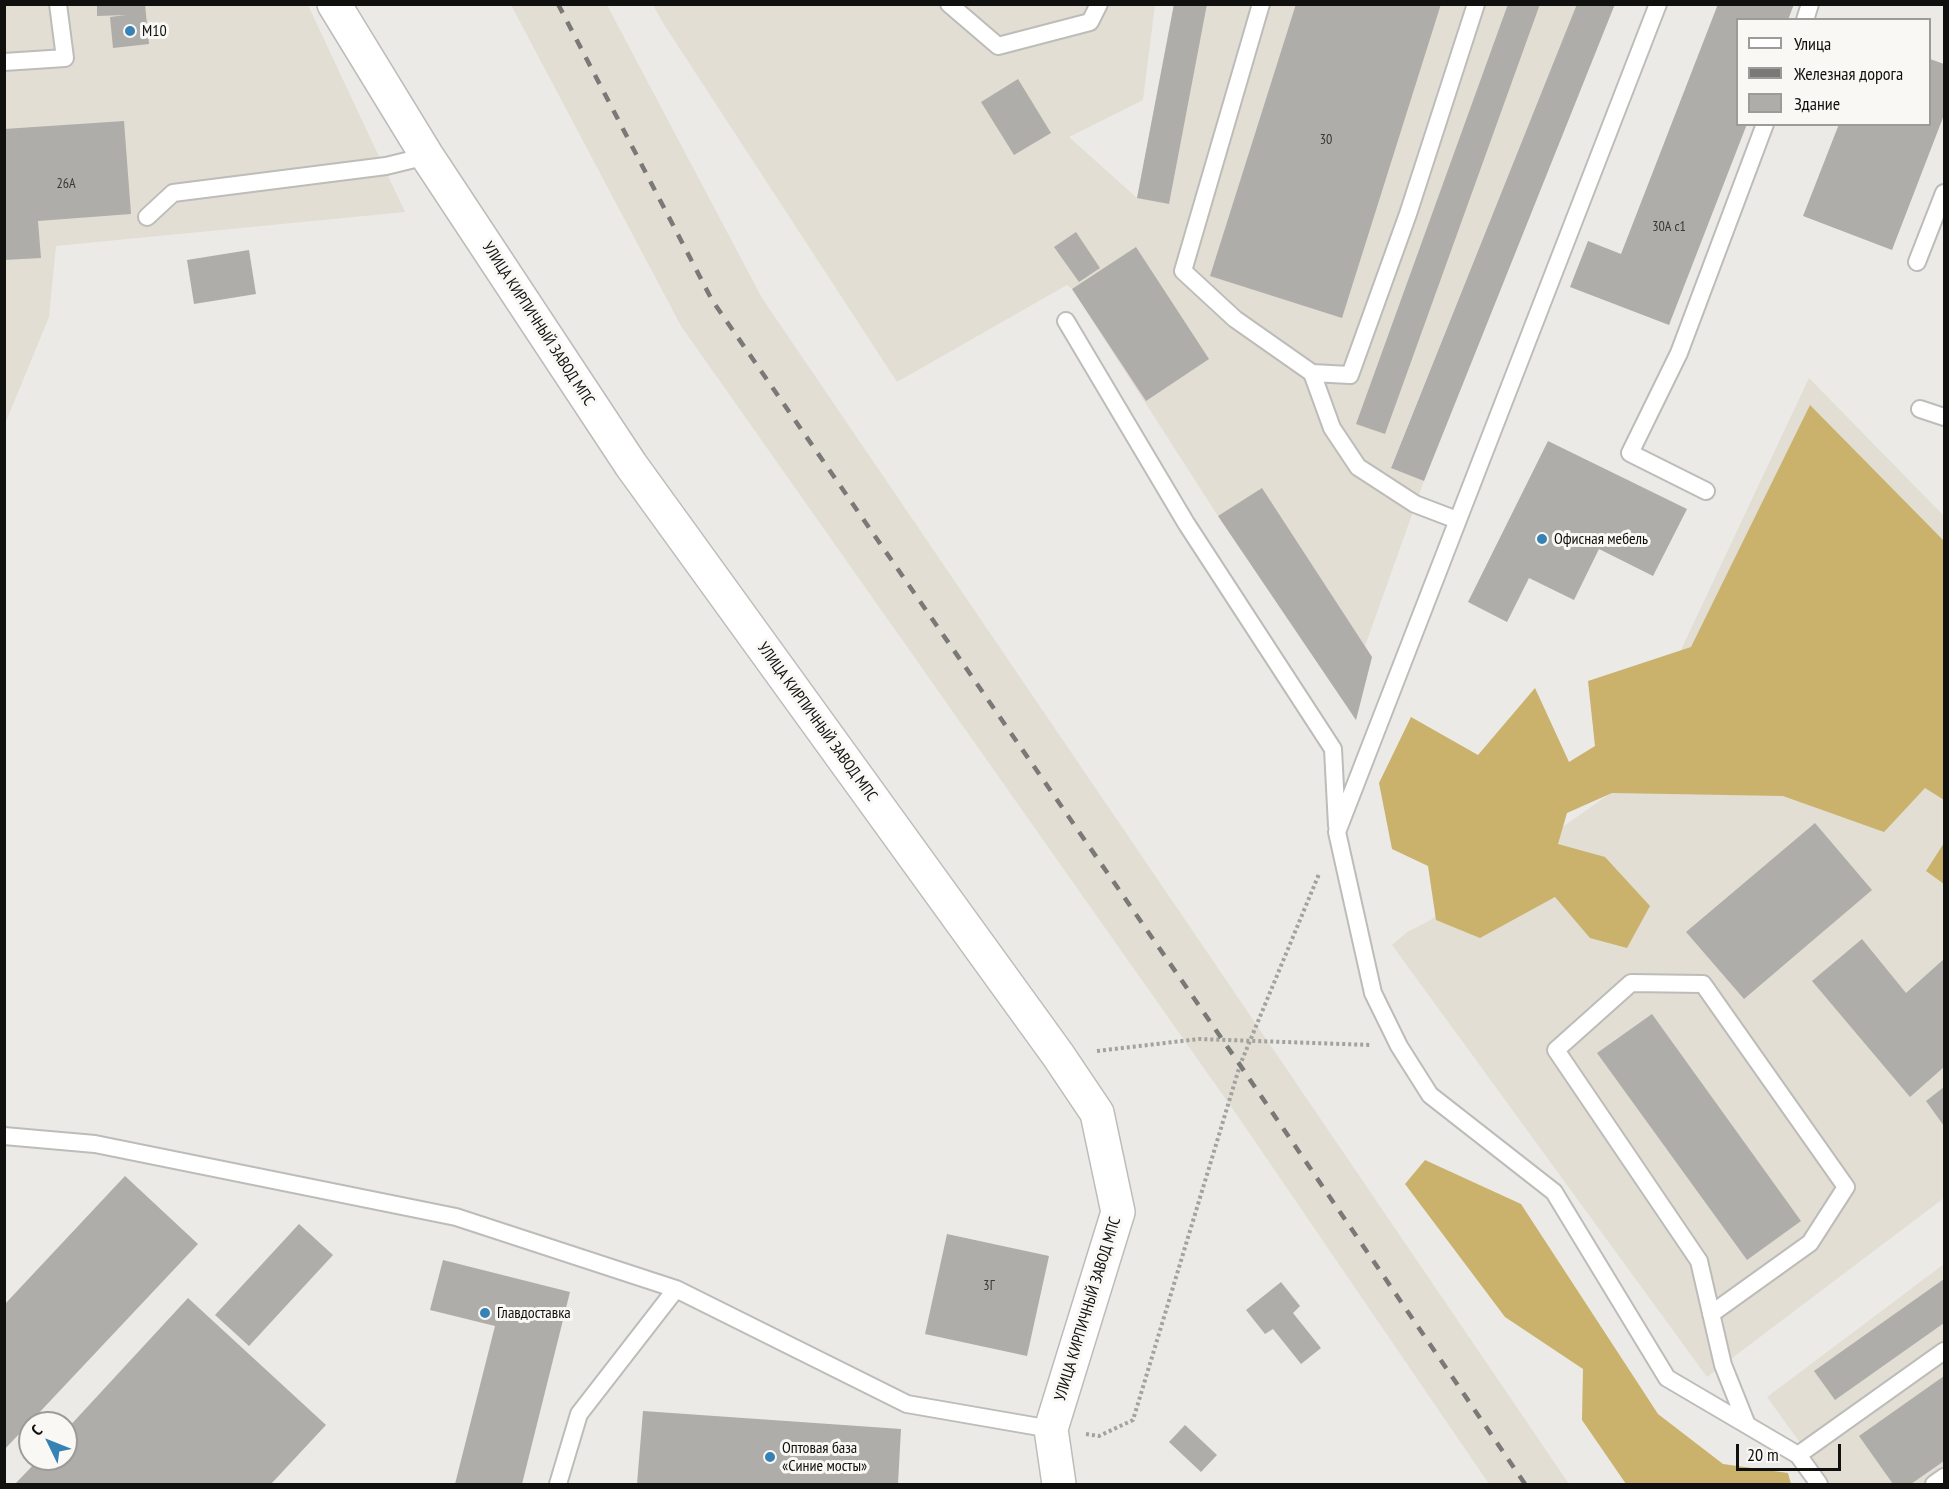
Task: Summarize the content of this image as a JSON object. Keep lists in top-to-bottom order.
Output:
{
  "streets": {
    "street": ["УЛИЦА КИРПИЧНЫЙ ЗАВОД МПС"]
  },
  "places": [
    "M10",
    "Офисная мебель",
    "Главдоставка",
    "Оптовая база «Синие мосты»"
  ],
  "house_numbers": [
    "30",
    "26А",
    "30А с1",
    "3Г"
  ],
  "legend": ["Улица", "Железная дорога", "Здание"],
  "scale_bar": "20 m",
  "north": "top left"
}
